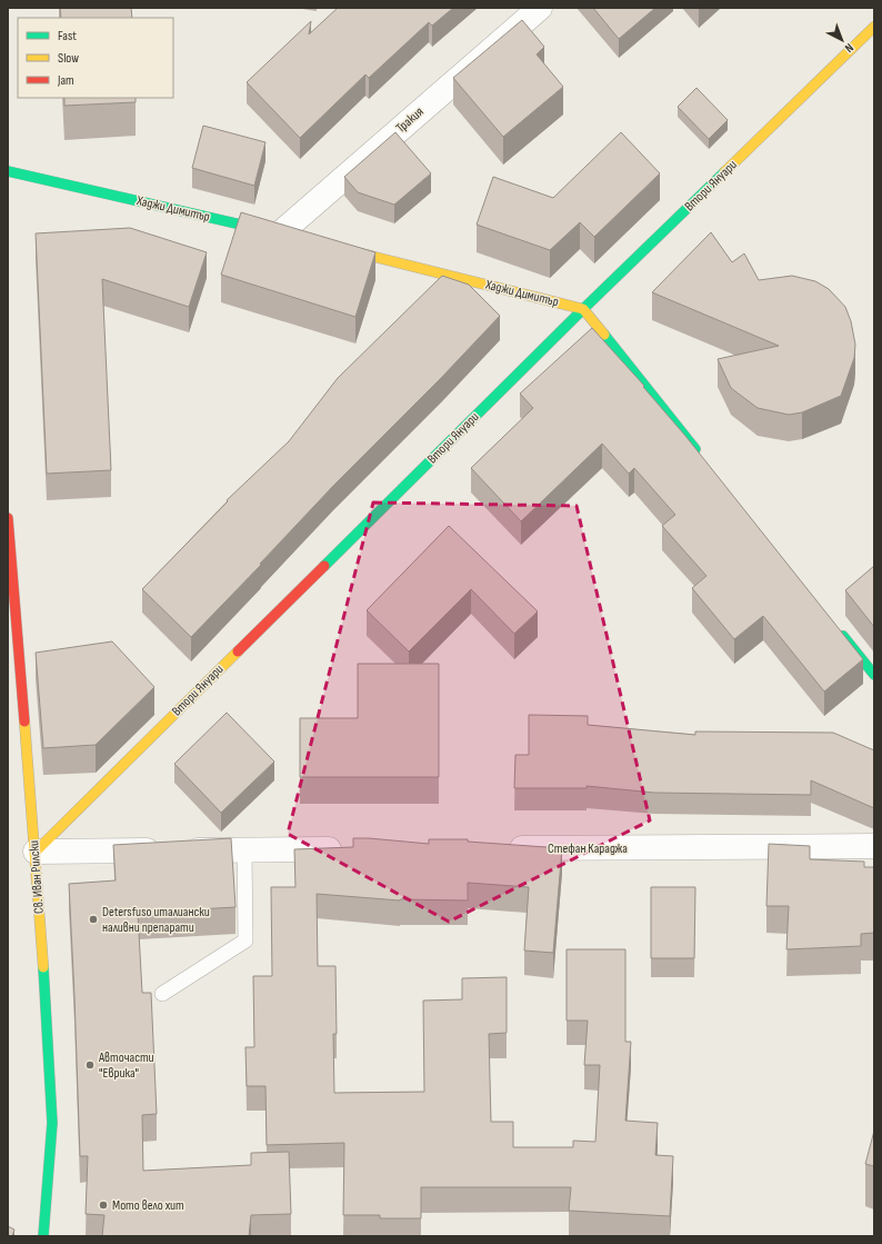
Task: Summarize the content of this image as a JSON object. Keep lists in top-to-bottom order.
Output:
{
  "streets": {
    "street": [
      "Тракия",
      "Втори Януари",
      "Хаджи Димитър",
      "Стефан Караджа",
      "Св. Иван Рилски"
    ]
  },
  "crossings": [
    ["Тракия", "Хаджи Димитър"],
    ["Втори Януари", "Хаджи Димитър"],
    ["Втори Януари", "Св. Иван Рилски"]
  ],
  "places": ["Detersfuso италиански наливни препарати", "Авточасти \"Еврика\"", "Мото вело хит"],
  "legend": ["Fast", "Slow", "Jam"],
  "north": "bottom right"
}
